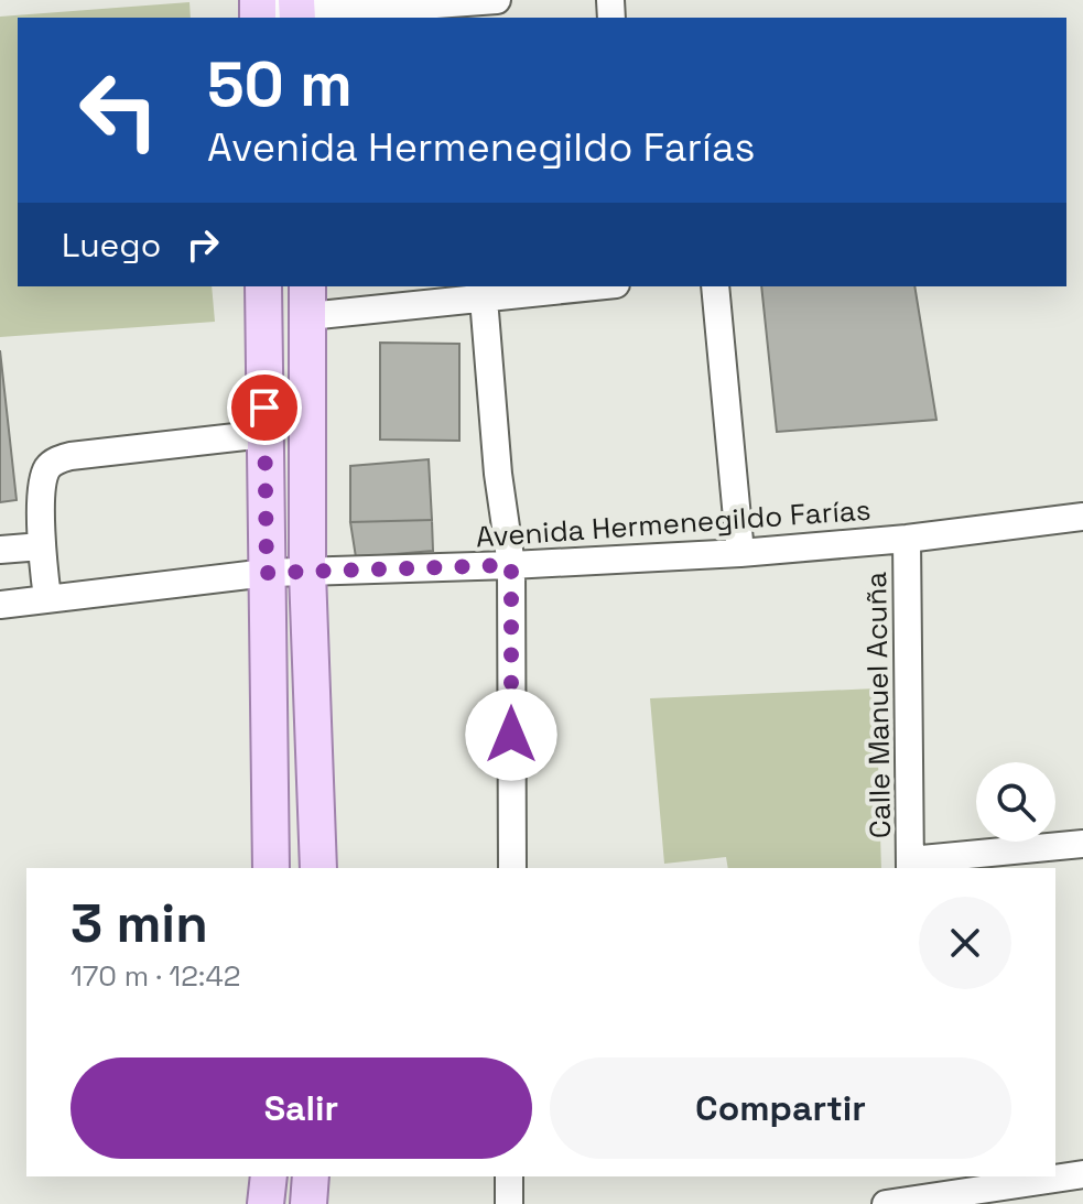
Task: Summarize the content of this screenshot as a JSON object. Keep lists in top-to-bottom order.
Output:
{
  "streets": {
    "street": ["Avenida Hermenegildo Farías", "Calle Manuel Acuña"]
  },
  "crossings": [
    ["Avenida Hermenegildo Farías", "Calle Manuel Acuña"]
  ],
  "page": {
    "turn": ["50 m", "Avenida Hermenegildo Farías"],
    "then": "Luego",
    "heading": ["3 min", "170 m · 12:42"],
    "buttons": ["Salir", "Compartir"]
  }
}
